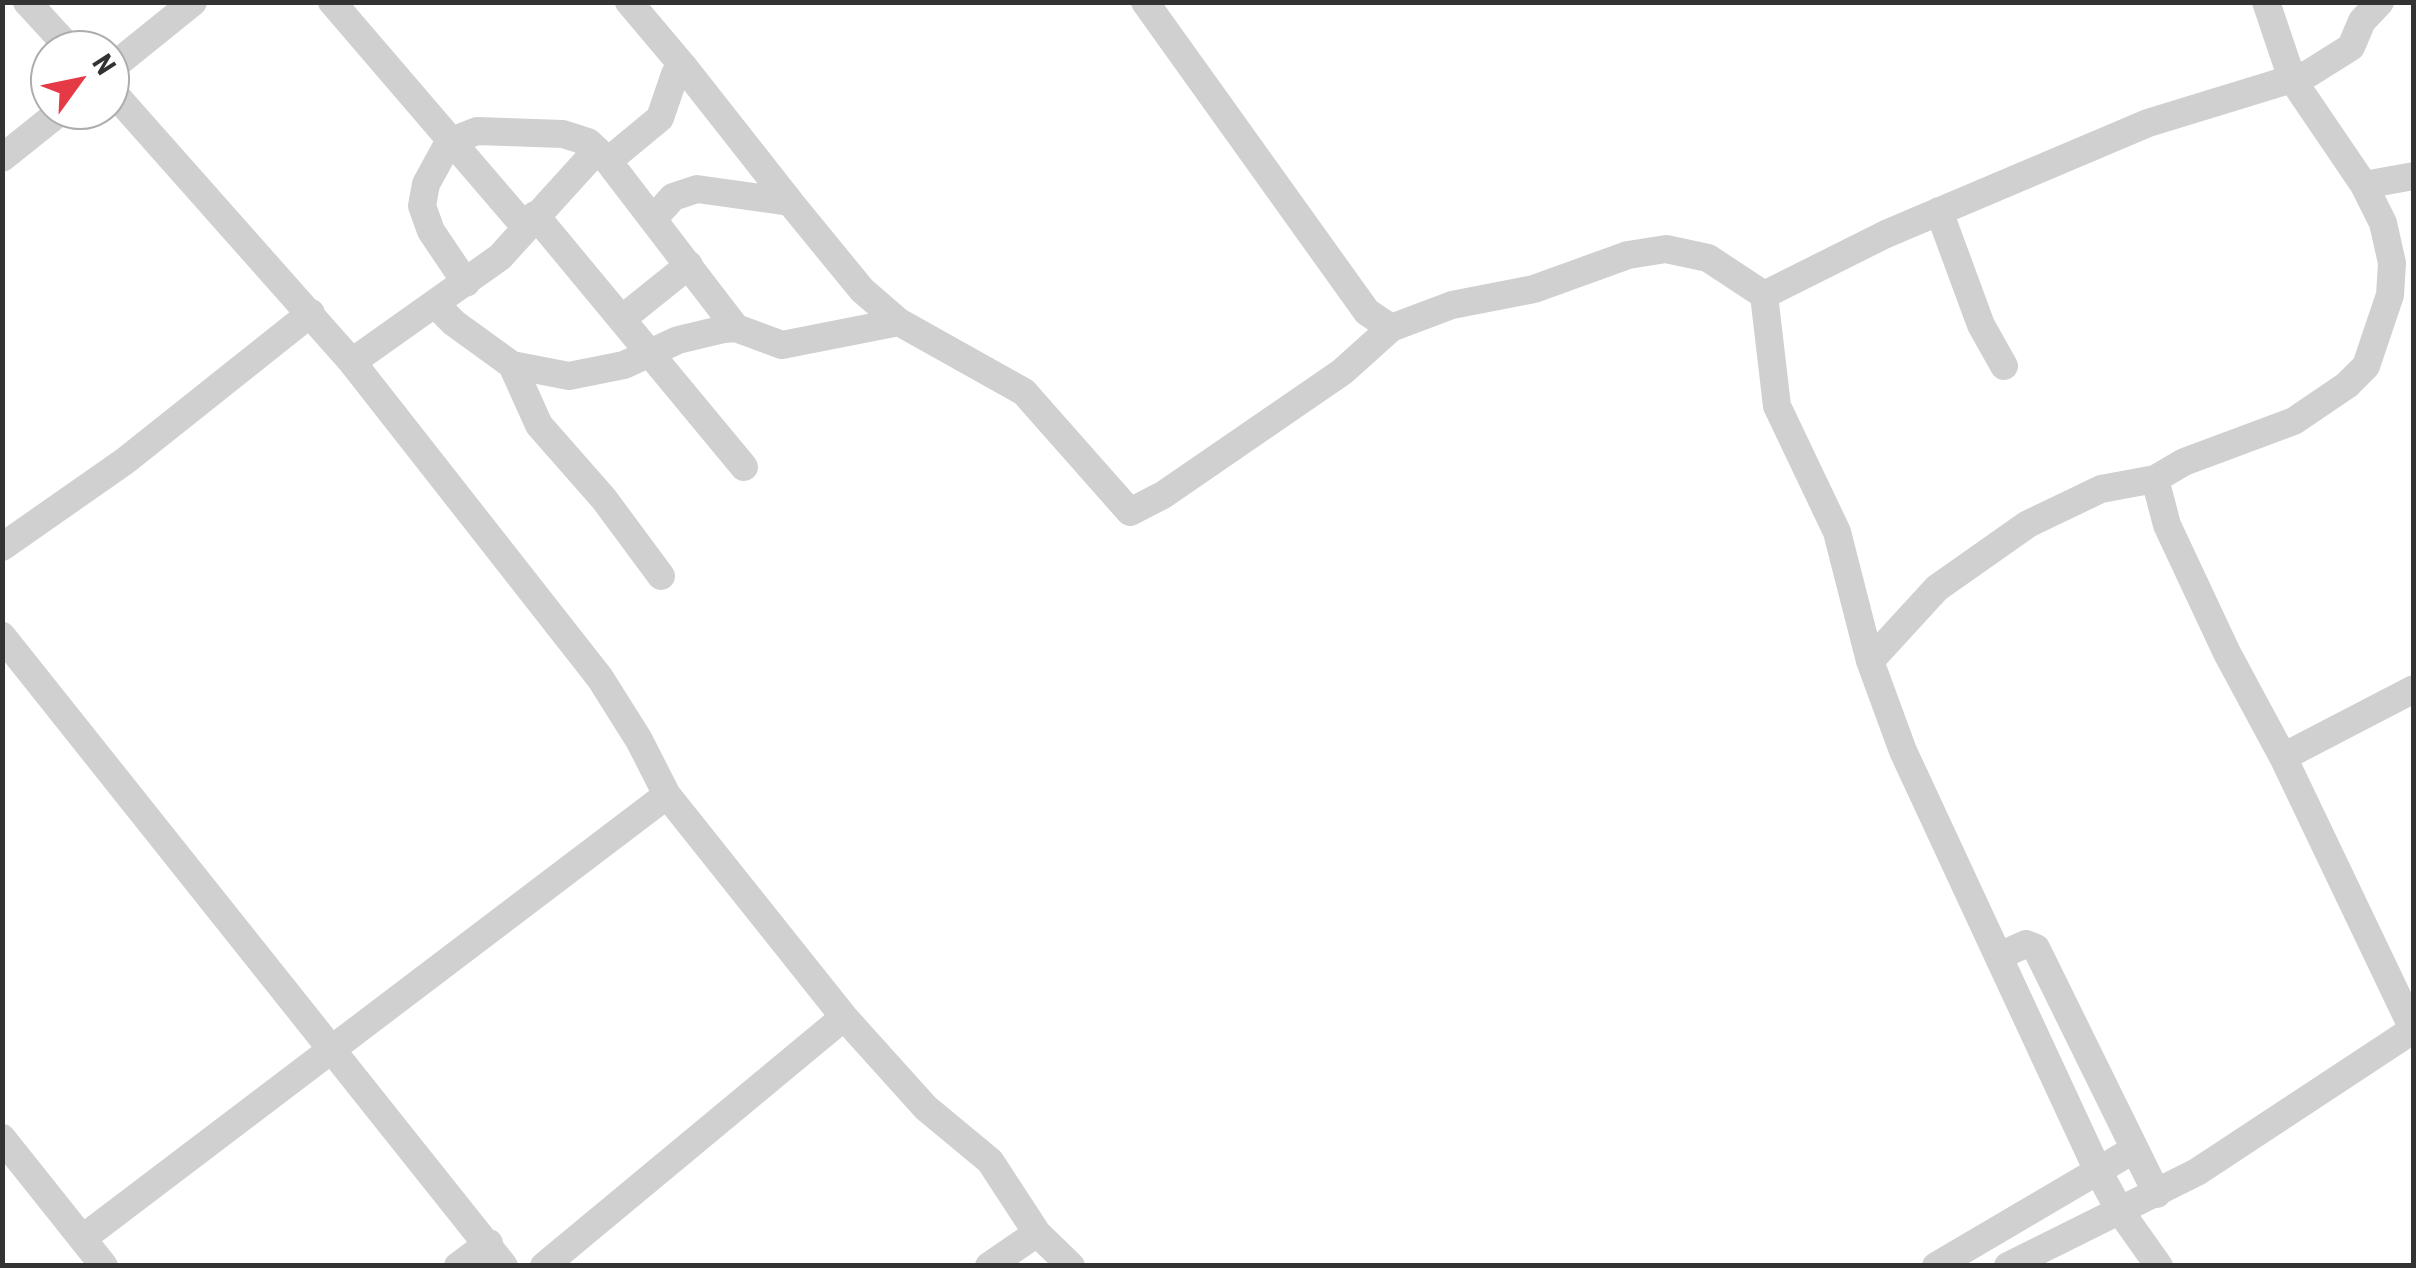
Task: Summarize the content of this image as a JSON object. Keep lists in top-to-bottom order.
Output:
{
  "north": "top right"
}
